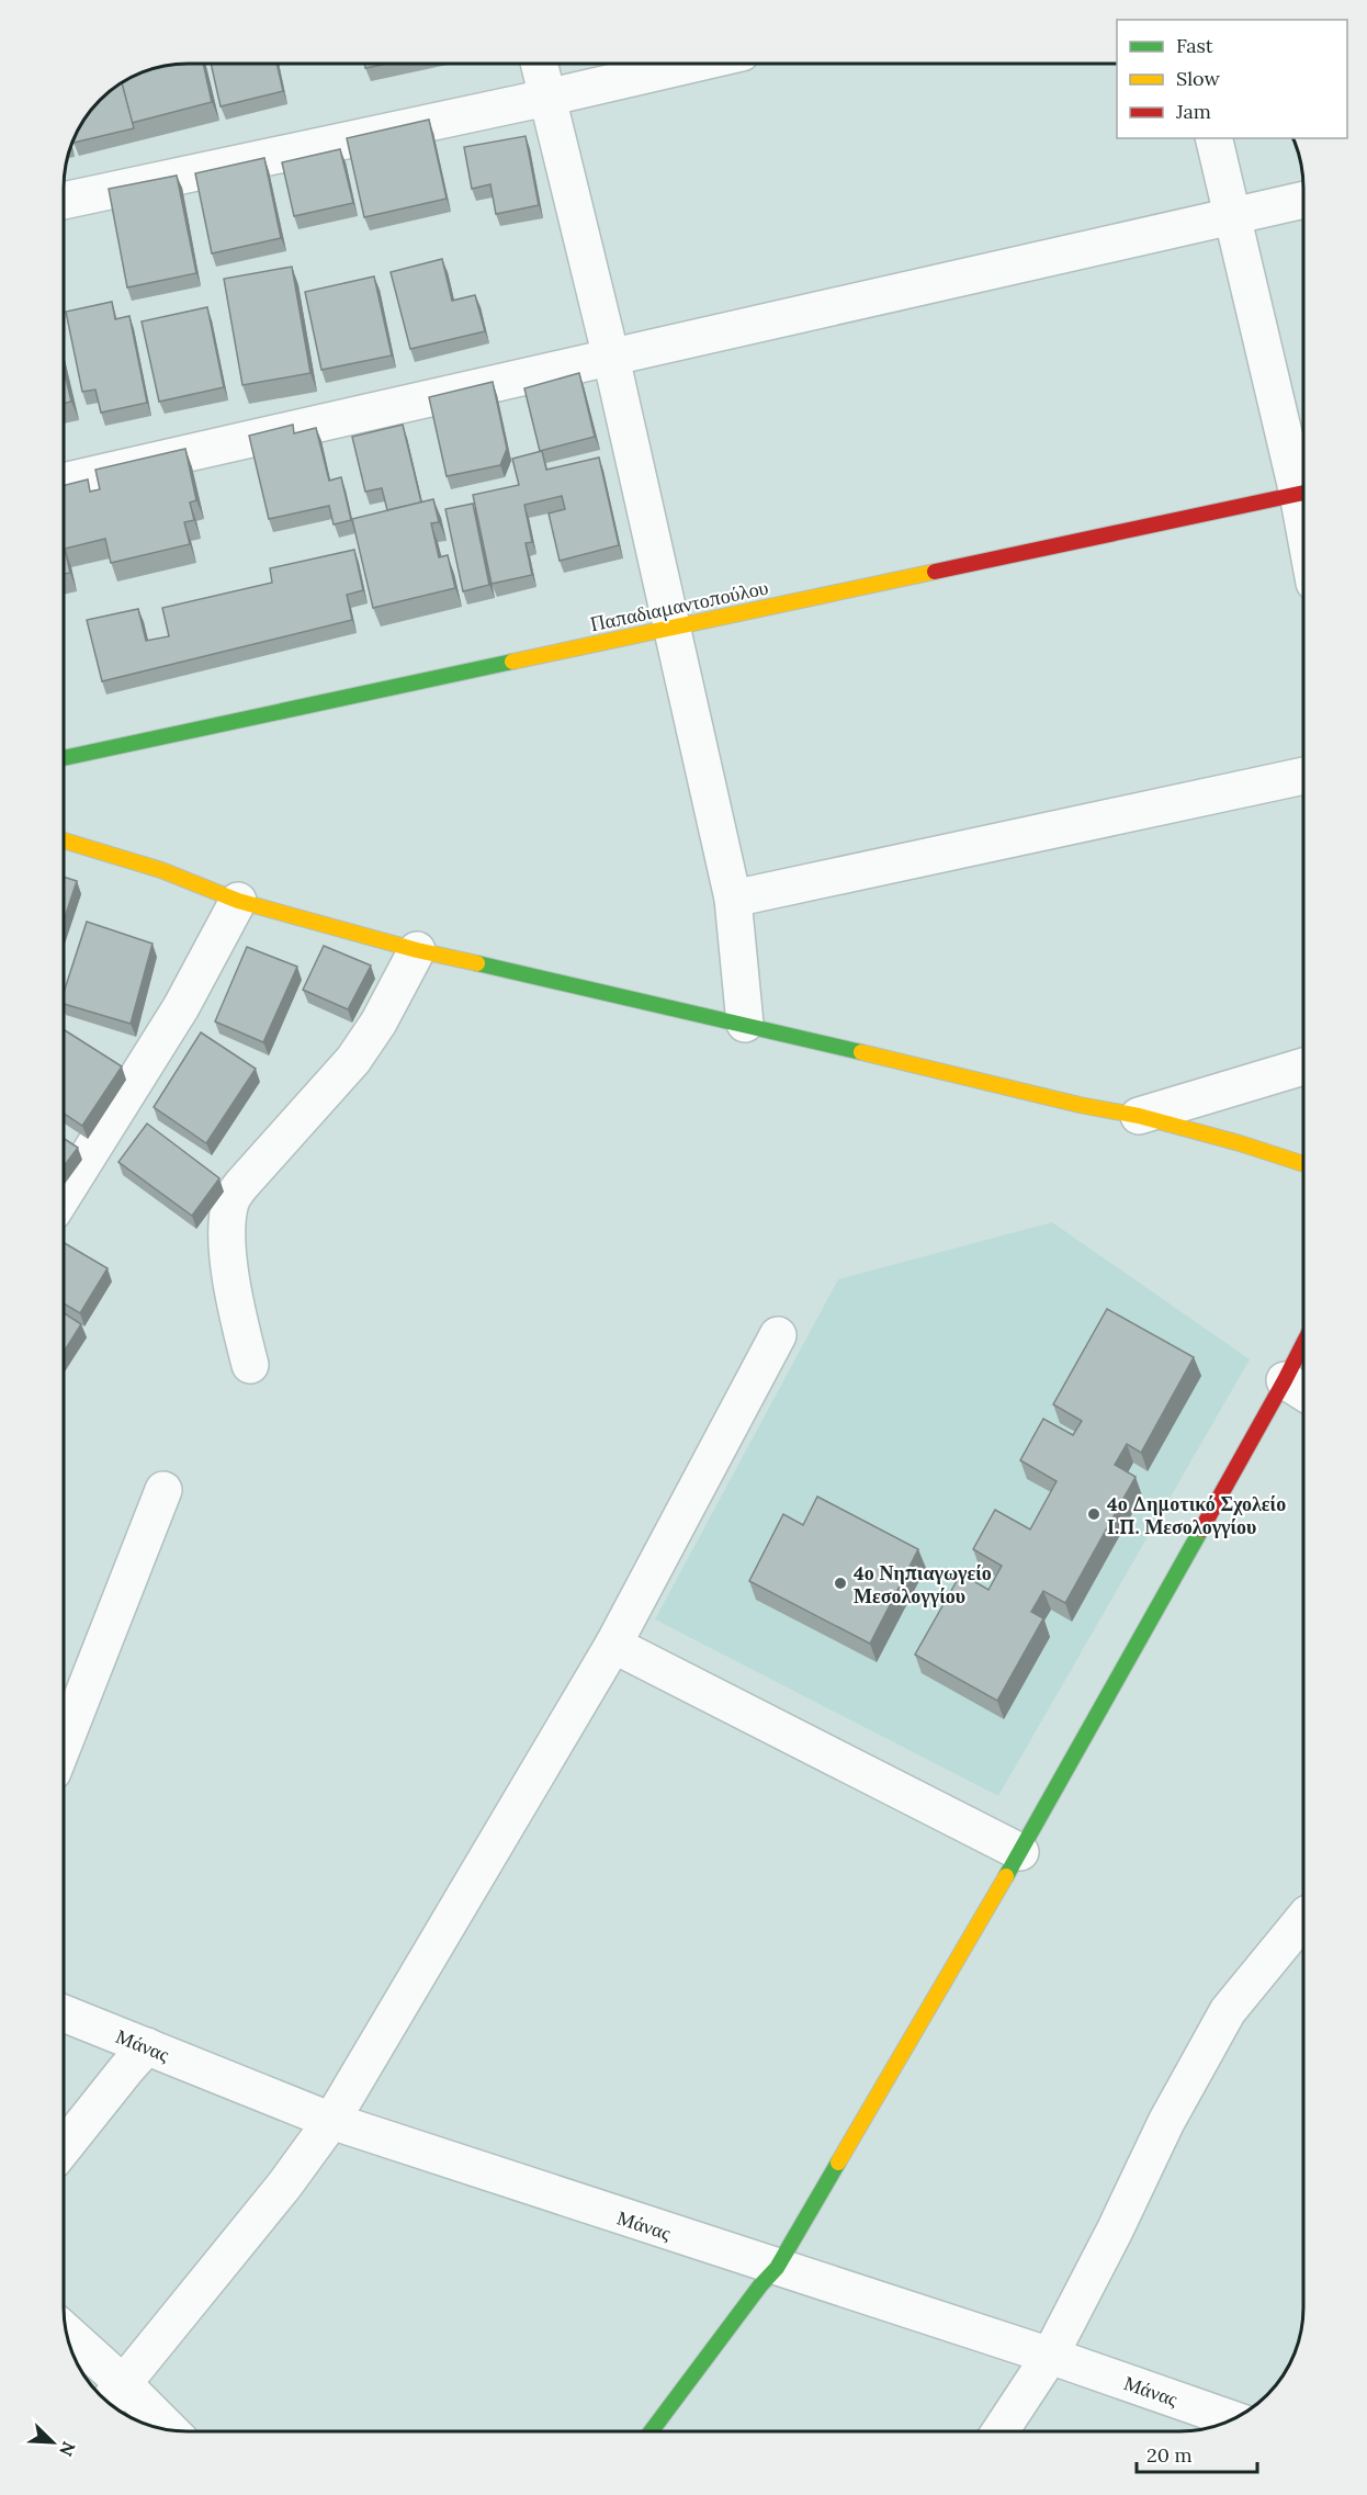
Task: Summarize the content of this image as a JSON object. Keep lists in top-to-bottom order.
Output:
{
  "streets": {
    "street": ["Παπαδιαμαντοπούλου", "Μάνας"]
  },
  "places": ["4ο Δημοτικό Σχολείο Ι.Π. Μεσολογγίου", "4ο Νηπιαγωγείο Μεσολογγίου"],
  "legend": ["Fast", "Slow", "Jam"],
  "scale_bar": "20 m",
  "north": "bottom right"
}
